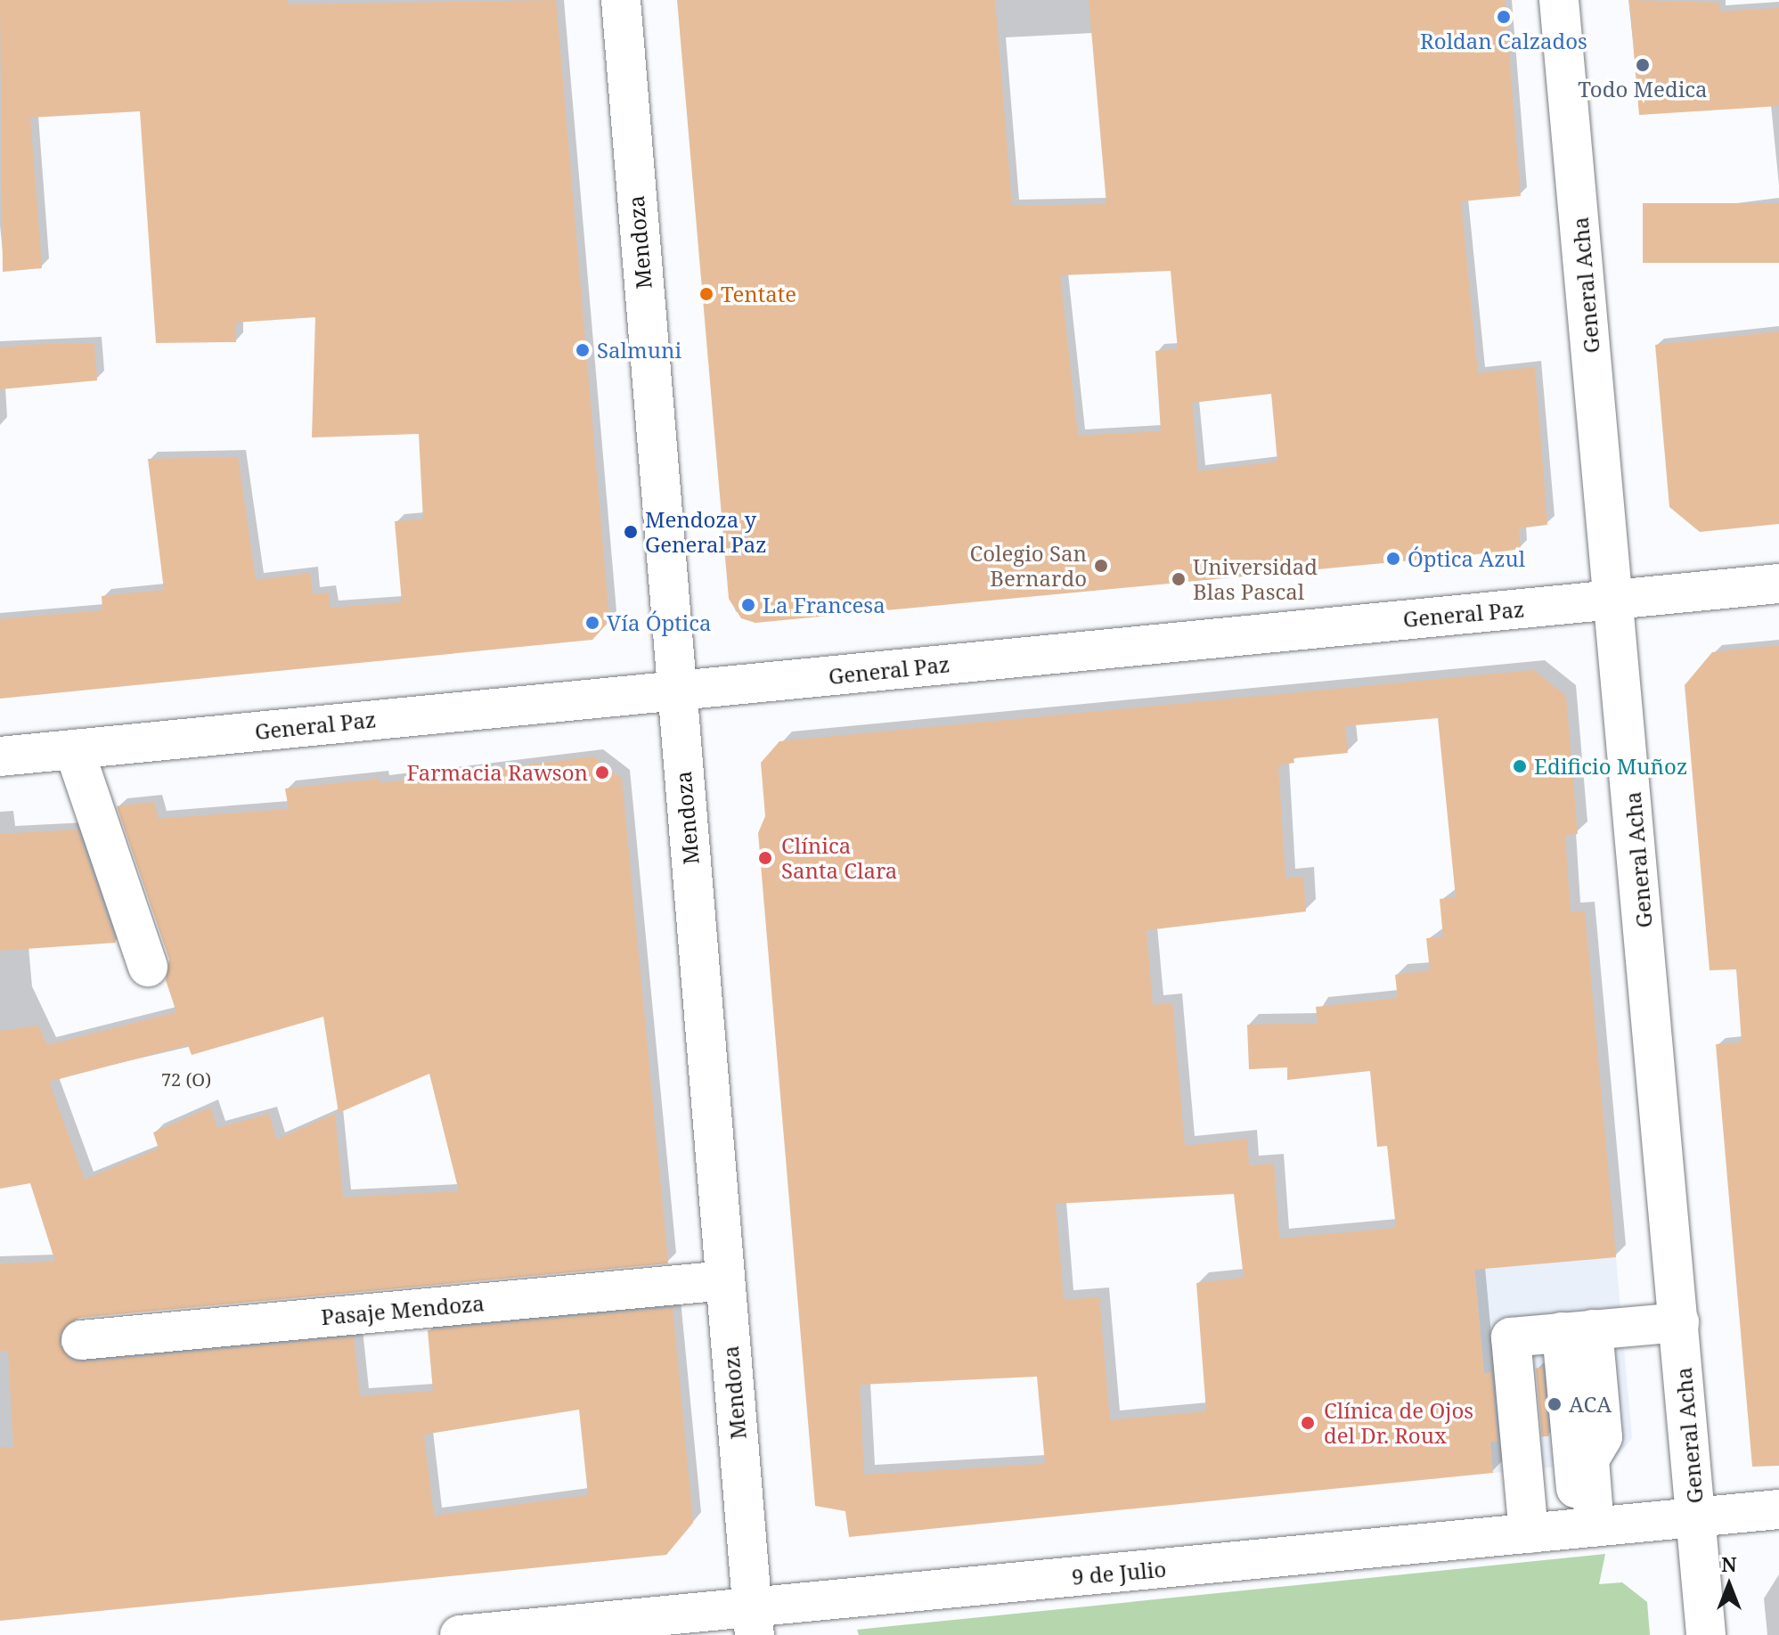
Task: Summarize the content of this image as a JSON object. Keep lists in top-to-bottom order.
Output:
{
  "streets": {
    "street": [
      "Mendoza",
      "General Acha",
      "General Paz",
      "Pasaje Mendoza",
      "9 de Julio"
    ]
  },
  "crossings": [
    ["Mendoza", "General Paz"],
    ["Mendoza", "Pasaje Mendoza"],
    ["Mendoza", "9 de Julio"],
    ["General Acha", "General Paz"],
    ["General Acha", "9 de Julio"]
  ],
  "places": [
    "Roldan Calzados",
    "Todo Medica",
    "Tentate",
    "Salmuni",
    "Mendoza y General Paz",
    "Óptica Azul",
    "Colegio San Bernardo",
    "Universidad Blas Pascal",
    "La Francesa",
    "Vía Óptica",
    "Edificio Muñoz",
    "Farmacia Rawson",
    "Clínica Santa Clara",
    "ACA",
    "Clínica de Ojos del Dr. Roux"
  ],
  "house_numbers": ["72 (O)"],
  "north": "top"
}
